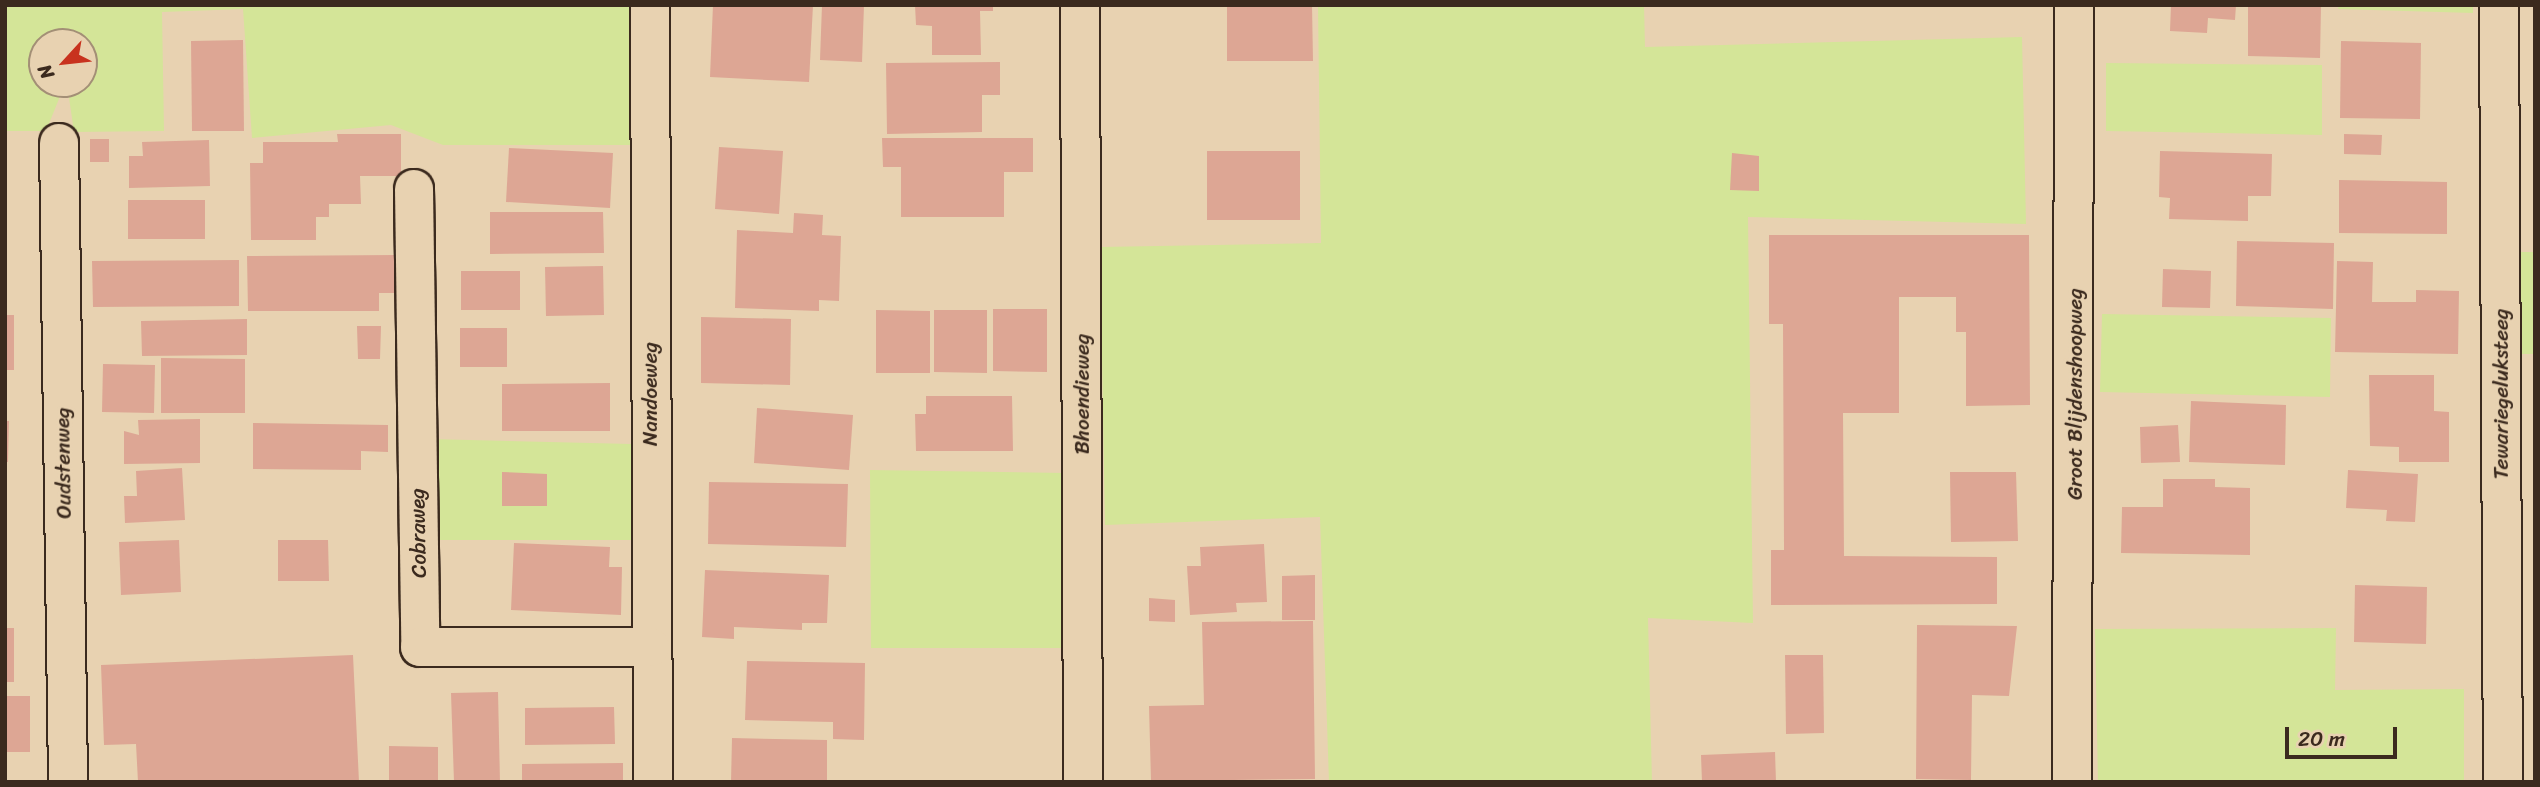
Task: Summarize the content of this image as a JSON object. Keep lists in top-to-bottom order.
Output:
{
  "streets": {
    "street": [
      "Nandoeweg",
      "Bhoendieweg",
      "Groot Blijdenshoopweg",
      "Tewariegeluksteeg",
      "Oudstenweg",
      "Cobraweg"
    ]
  },
  "crossings": [
    ["Nandoeweg", "Cobraweg"]
  ],
  "scale_bar": "20 m",
  "north": "bottom left"
}
